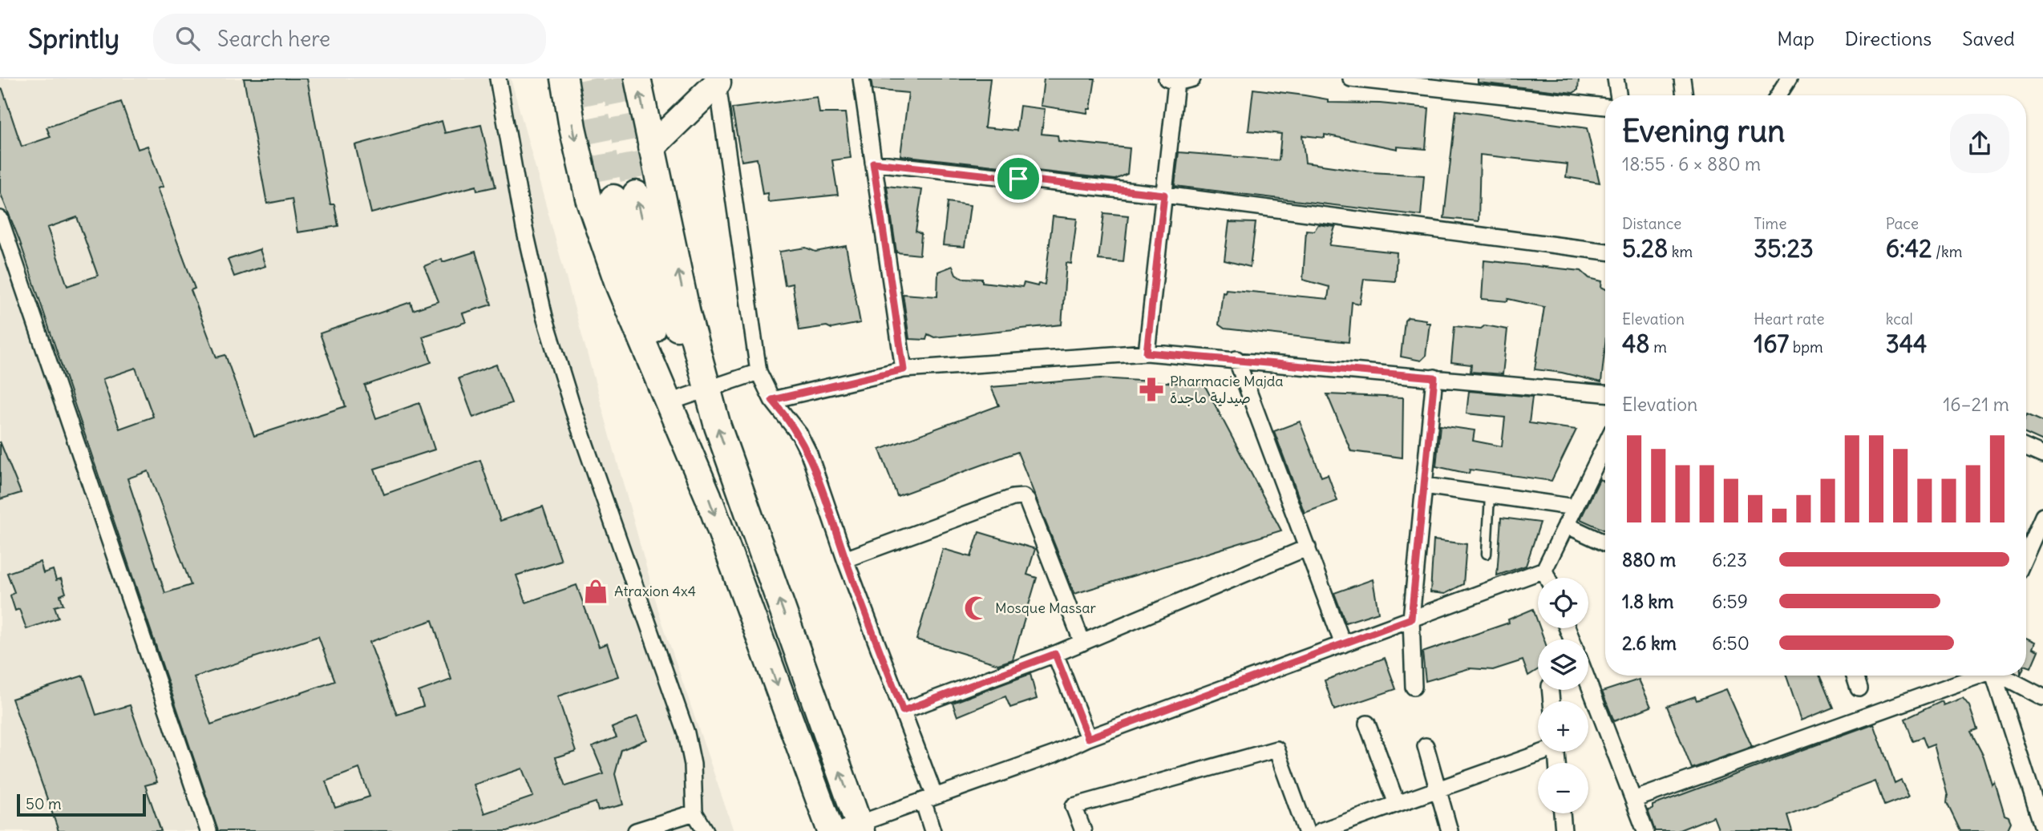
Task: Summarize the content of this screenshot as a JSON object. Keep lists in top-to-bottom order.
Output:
{
  "places": {
    "pharmacy": ["Pharmacie Majda صيدلية ماجدة"],
    "shop": ["Atraxion 4x4"],
    "mosque": ["Mosque Massar"]
  },
  "scale_bar": "50 m",
  "page": {
    "header": "Sprintly",
    "search": "Search here",
    "nav": ["Map", "Directions", "Saved"],
    "heading": ["Evening run", "18:55 · 6 × 880 m"],
    "stats": [
      ["Distance", "5.28 km"],
      ["Time", "35:23"],
      ["Pace", "6:42 /km"],
      ["Elevation", "48 m"],
      ["Heart rate", "167 bpm"],
      ["kcal", "344"]
    ],
    "chart": ["Elevation", "16–21 m"],
    "list": [
      {
        "name": "880 m",
        "note": "6:23"
      },
      {
        "name": "1.8 km",
        "note": "6:59"
      },
      {
        "name": "2.6 km",
        "note": "6:50"
      }
    ],
    "map_buttons": ["+", "−"],
    "scale": "50 m"
  }
}
